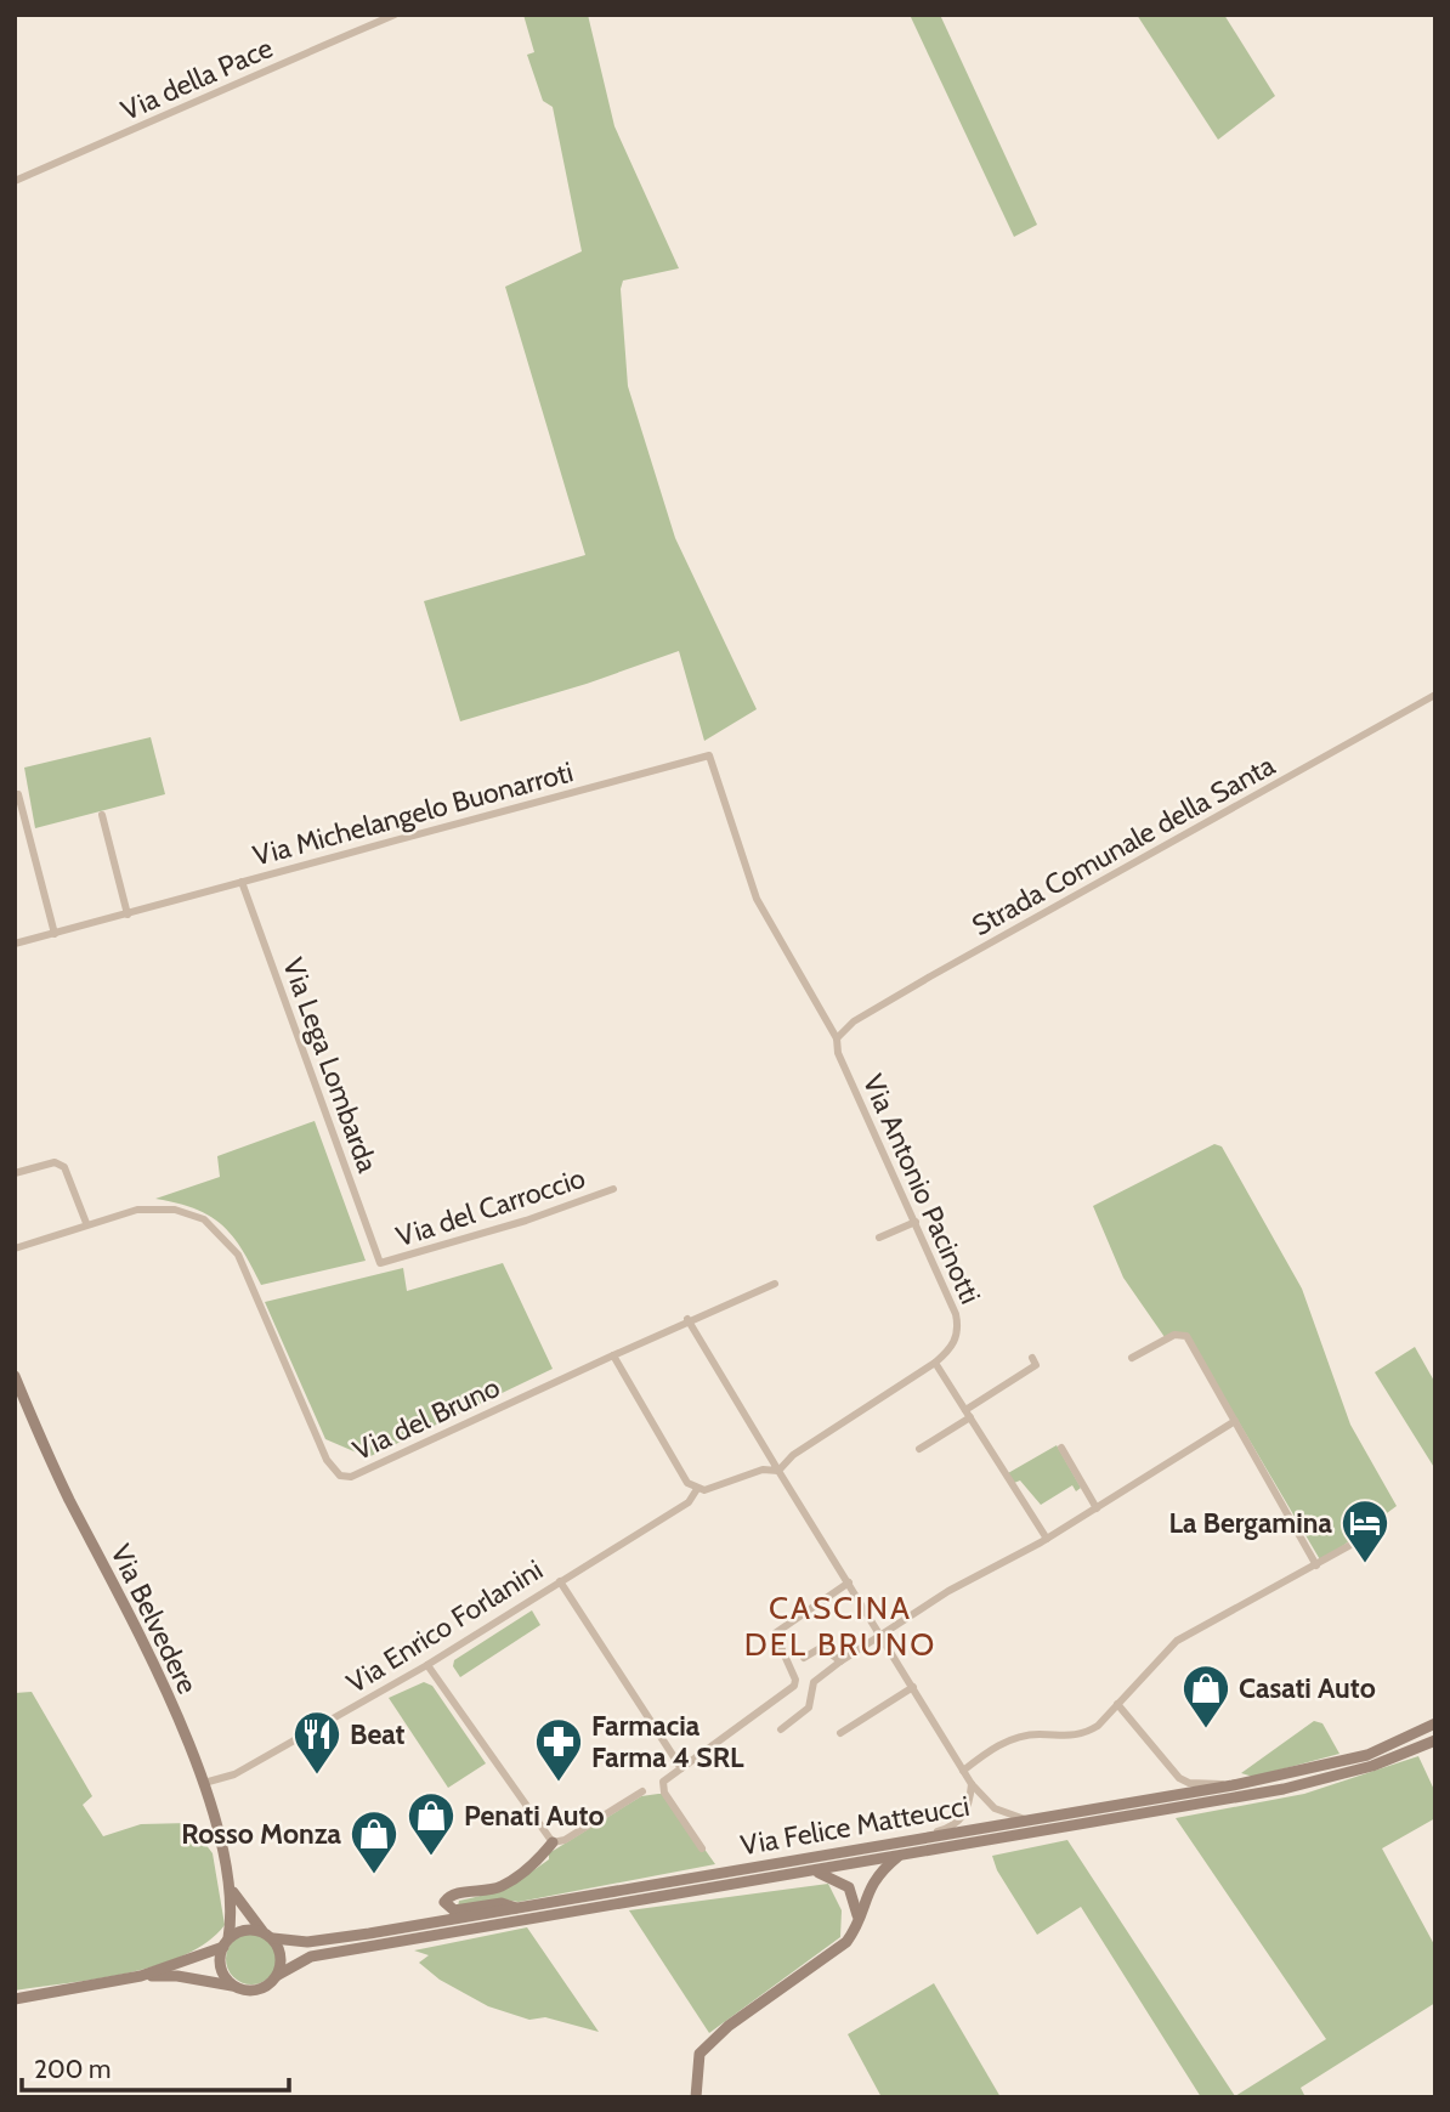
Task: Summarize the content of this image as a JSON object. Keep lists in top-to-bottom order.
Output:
{
  "streets": {
    "main road": ["Via Belvedere", "Via Felice Matteucci"],
    "street": [
      "Via della Pace",
      "Via Michelangelo Buonarroti",
      "Strada Comunale della Santa",
      "Via Lega Lombarda",
      "Via Antonio Pacinotti",
      "Via del Carroccio",
      "Via del Bruno",
      "Via Enrico Forlanini"
    ]
  },
  "crossings": [
    ["Via Michelangelo Buonarroti", "Via Lega Lombarda"],
    ["Via Michelangelo Buonarroti", "Via Antonio Pacinotti"],
    ["Strada Comunale della Santa", "Via Antonio Pacinotti"],
    ["Via Lega Lombarda", "Via del Carroccio"],
    ["Via Belvedere", "Via Enrico Forlanini"],
    ["Via Belvedere", "Via Felice Matteucci"]
  ],
  "districts": ["CASCINA DEL BRUNO"],
  "places": {
    "hotel": ["La Bergamina"],
    "shop": ["Casati Auto", "Penati Auto", "Rosso Monza"],
    "restaurant": ["Beat"],
    "pharmacy": ["Farmacia Farma 4 SRL"]
  },
  "scale_bar": "200 m"
}
